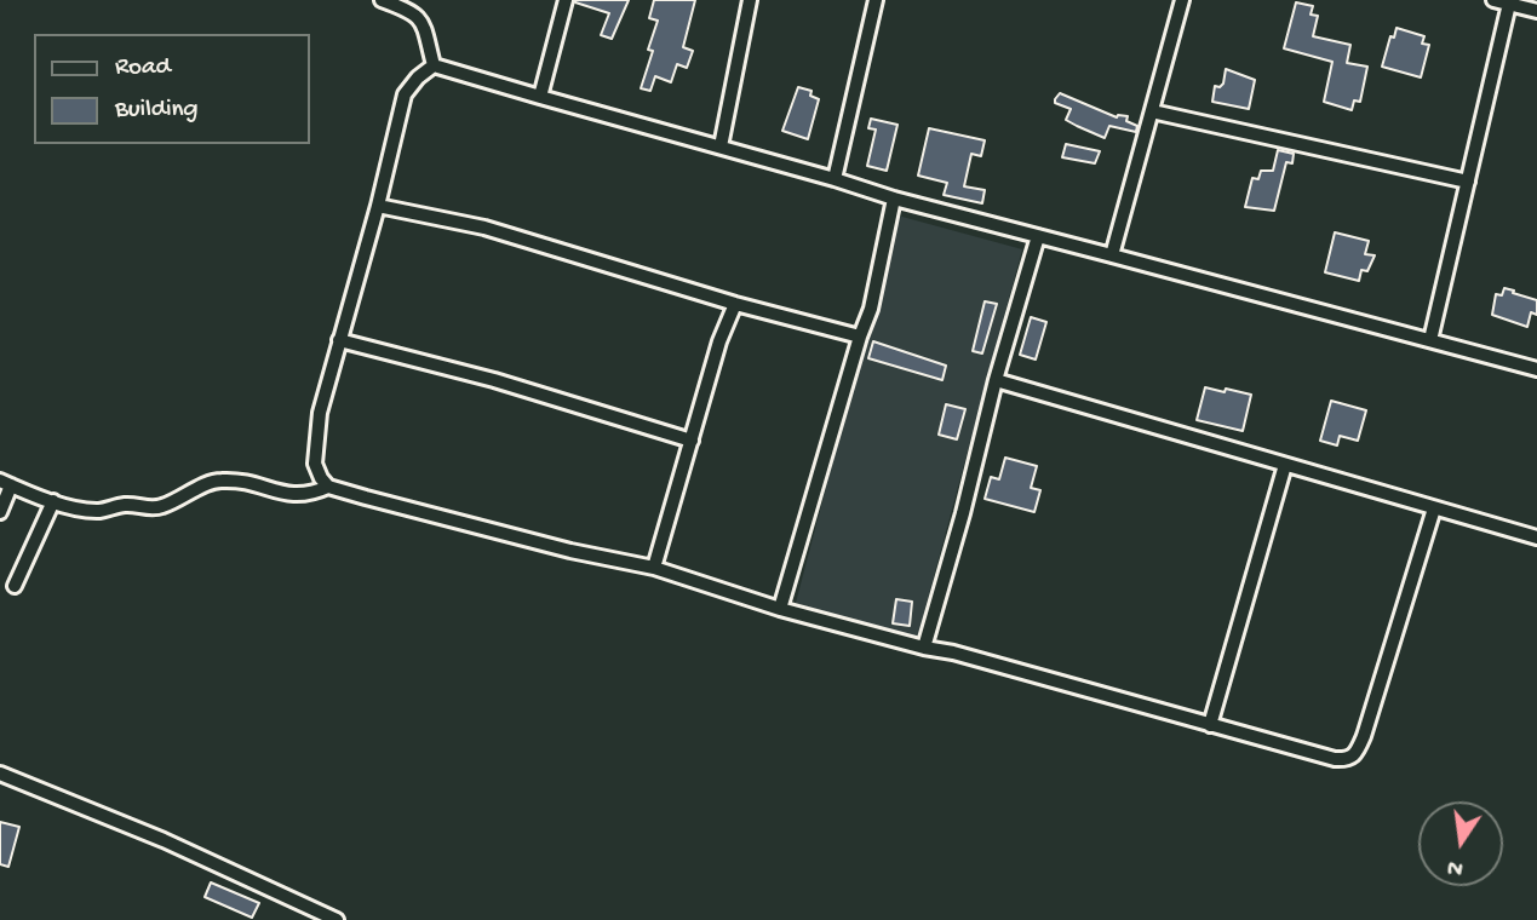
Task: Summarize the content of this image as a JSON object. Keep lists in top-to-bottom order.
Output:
{
  "legend": ["Road", "Building"],
  "north": "bottom"
}
